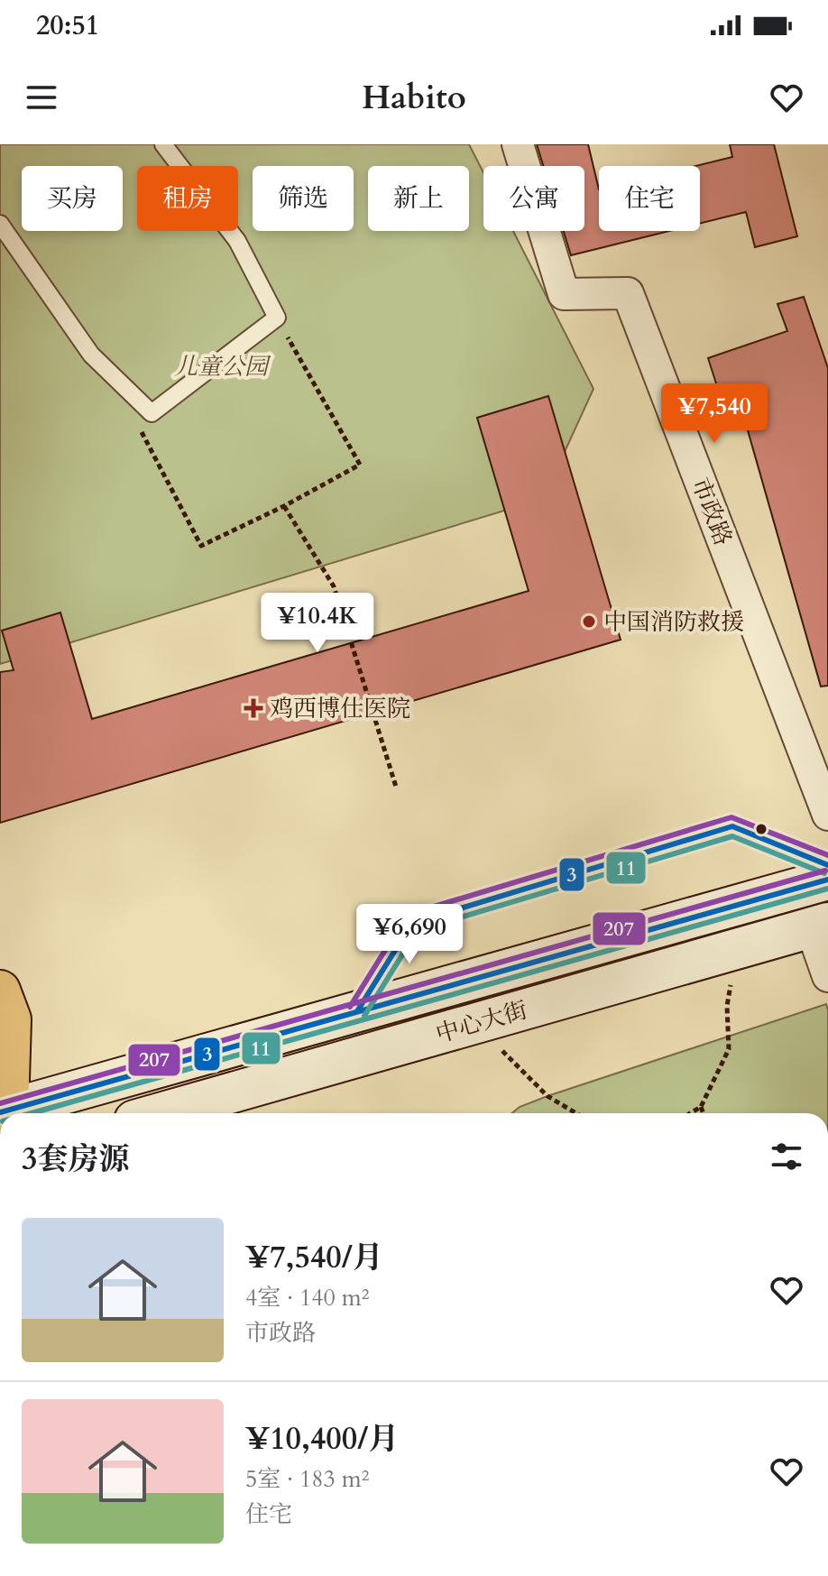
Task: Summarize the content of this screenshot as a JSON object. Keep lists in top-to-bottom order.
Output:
{
  "streets": {
    "main road": ["中心大街"],
    "street": ["市政路"]
  },
  "parks": ["儿童公园"],
  "places": {
    "other": ["中国消防救援"],
    "health": ["鸡西博仕医院"]
  },
  "lines": ["transit line 207", "transit line 3", "transit line 11"],
  "page": {
    "status": "20:51",
    "header": "Habito",
    "chip": [
      "买房",
      "租房",
      "筛选",
      "新上",
      "公寓",
      "住宅"
    ],
    "price": ["¥7,540", "¥10.4K", "¥6,690"],
    "heading": "3套房源",
    "list": [
      {
        "name": "¥7,540/月",
        "note": "4室 · 140 m² · 市政路"
      },
      {
        "name": "¥10,400/月",
        "note": "5室 · 183 m² · 住宅"
      }
    ]
  }
}
